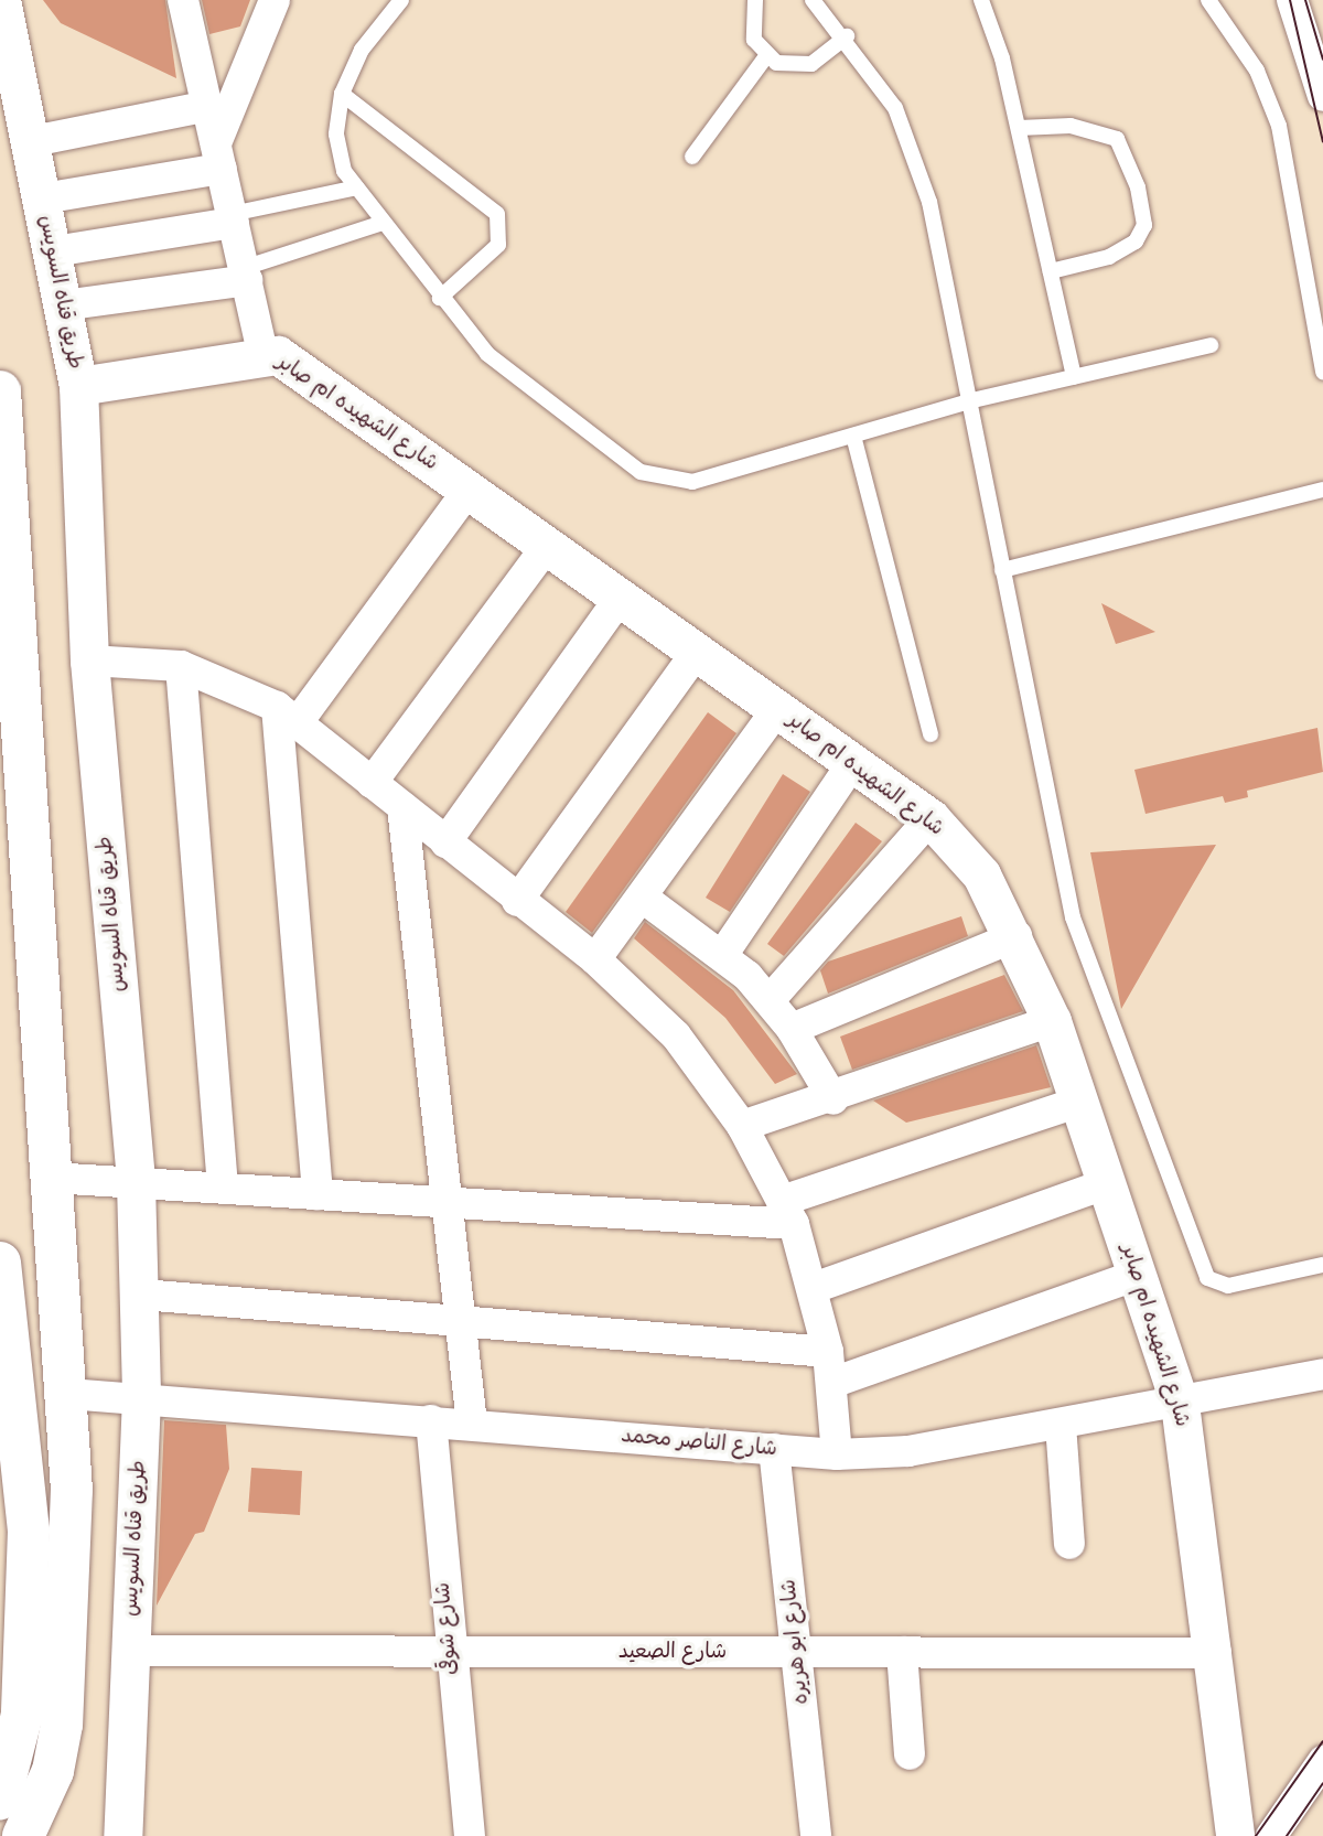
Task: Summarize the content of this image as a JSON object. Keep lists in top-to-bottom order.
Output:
{
  "streets": {
    "street": [
      "طريق قناه السويس",
      "شارع الشهيده ام صابر",
      "شارع الناصر محمد",
      "شارع شوقى",
      "شارع ابو هريره",
      "شارع الصعيد"
    ]
  },
  "crossings": [
    ["طريق قناه السويس", "شارع الشهيده ام صابر"],
    ["طريق قناه السويس", "شارع الناصر محمد"],
    ["طريق قناه السويس", "شارع الصعيد"],
    ["شارع الشهيده ام صابر", "شارع الناصر محمد"],
    ["شارع الشهيده ام صابر", "شارع الصعيد"],
    ["شارع الناصر محمد", "شارع شوقى"],
    ["شارع الناصر محمد", "شارع ابو هريره"],
    ["شارع شوقى", "شارع الصعيد"],
    ["شارع ابو هريره", "شارع الصعيد"]
  ]
}
